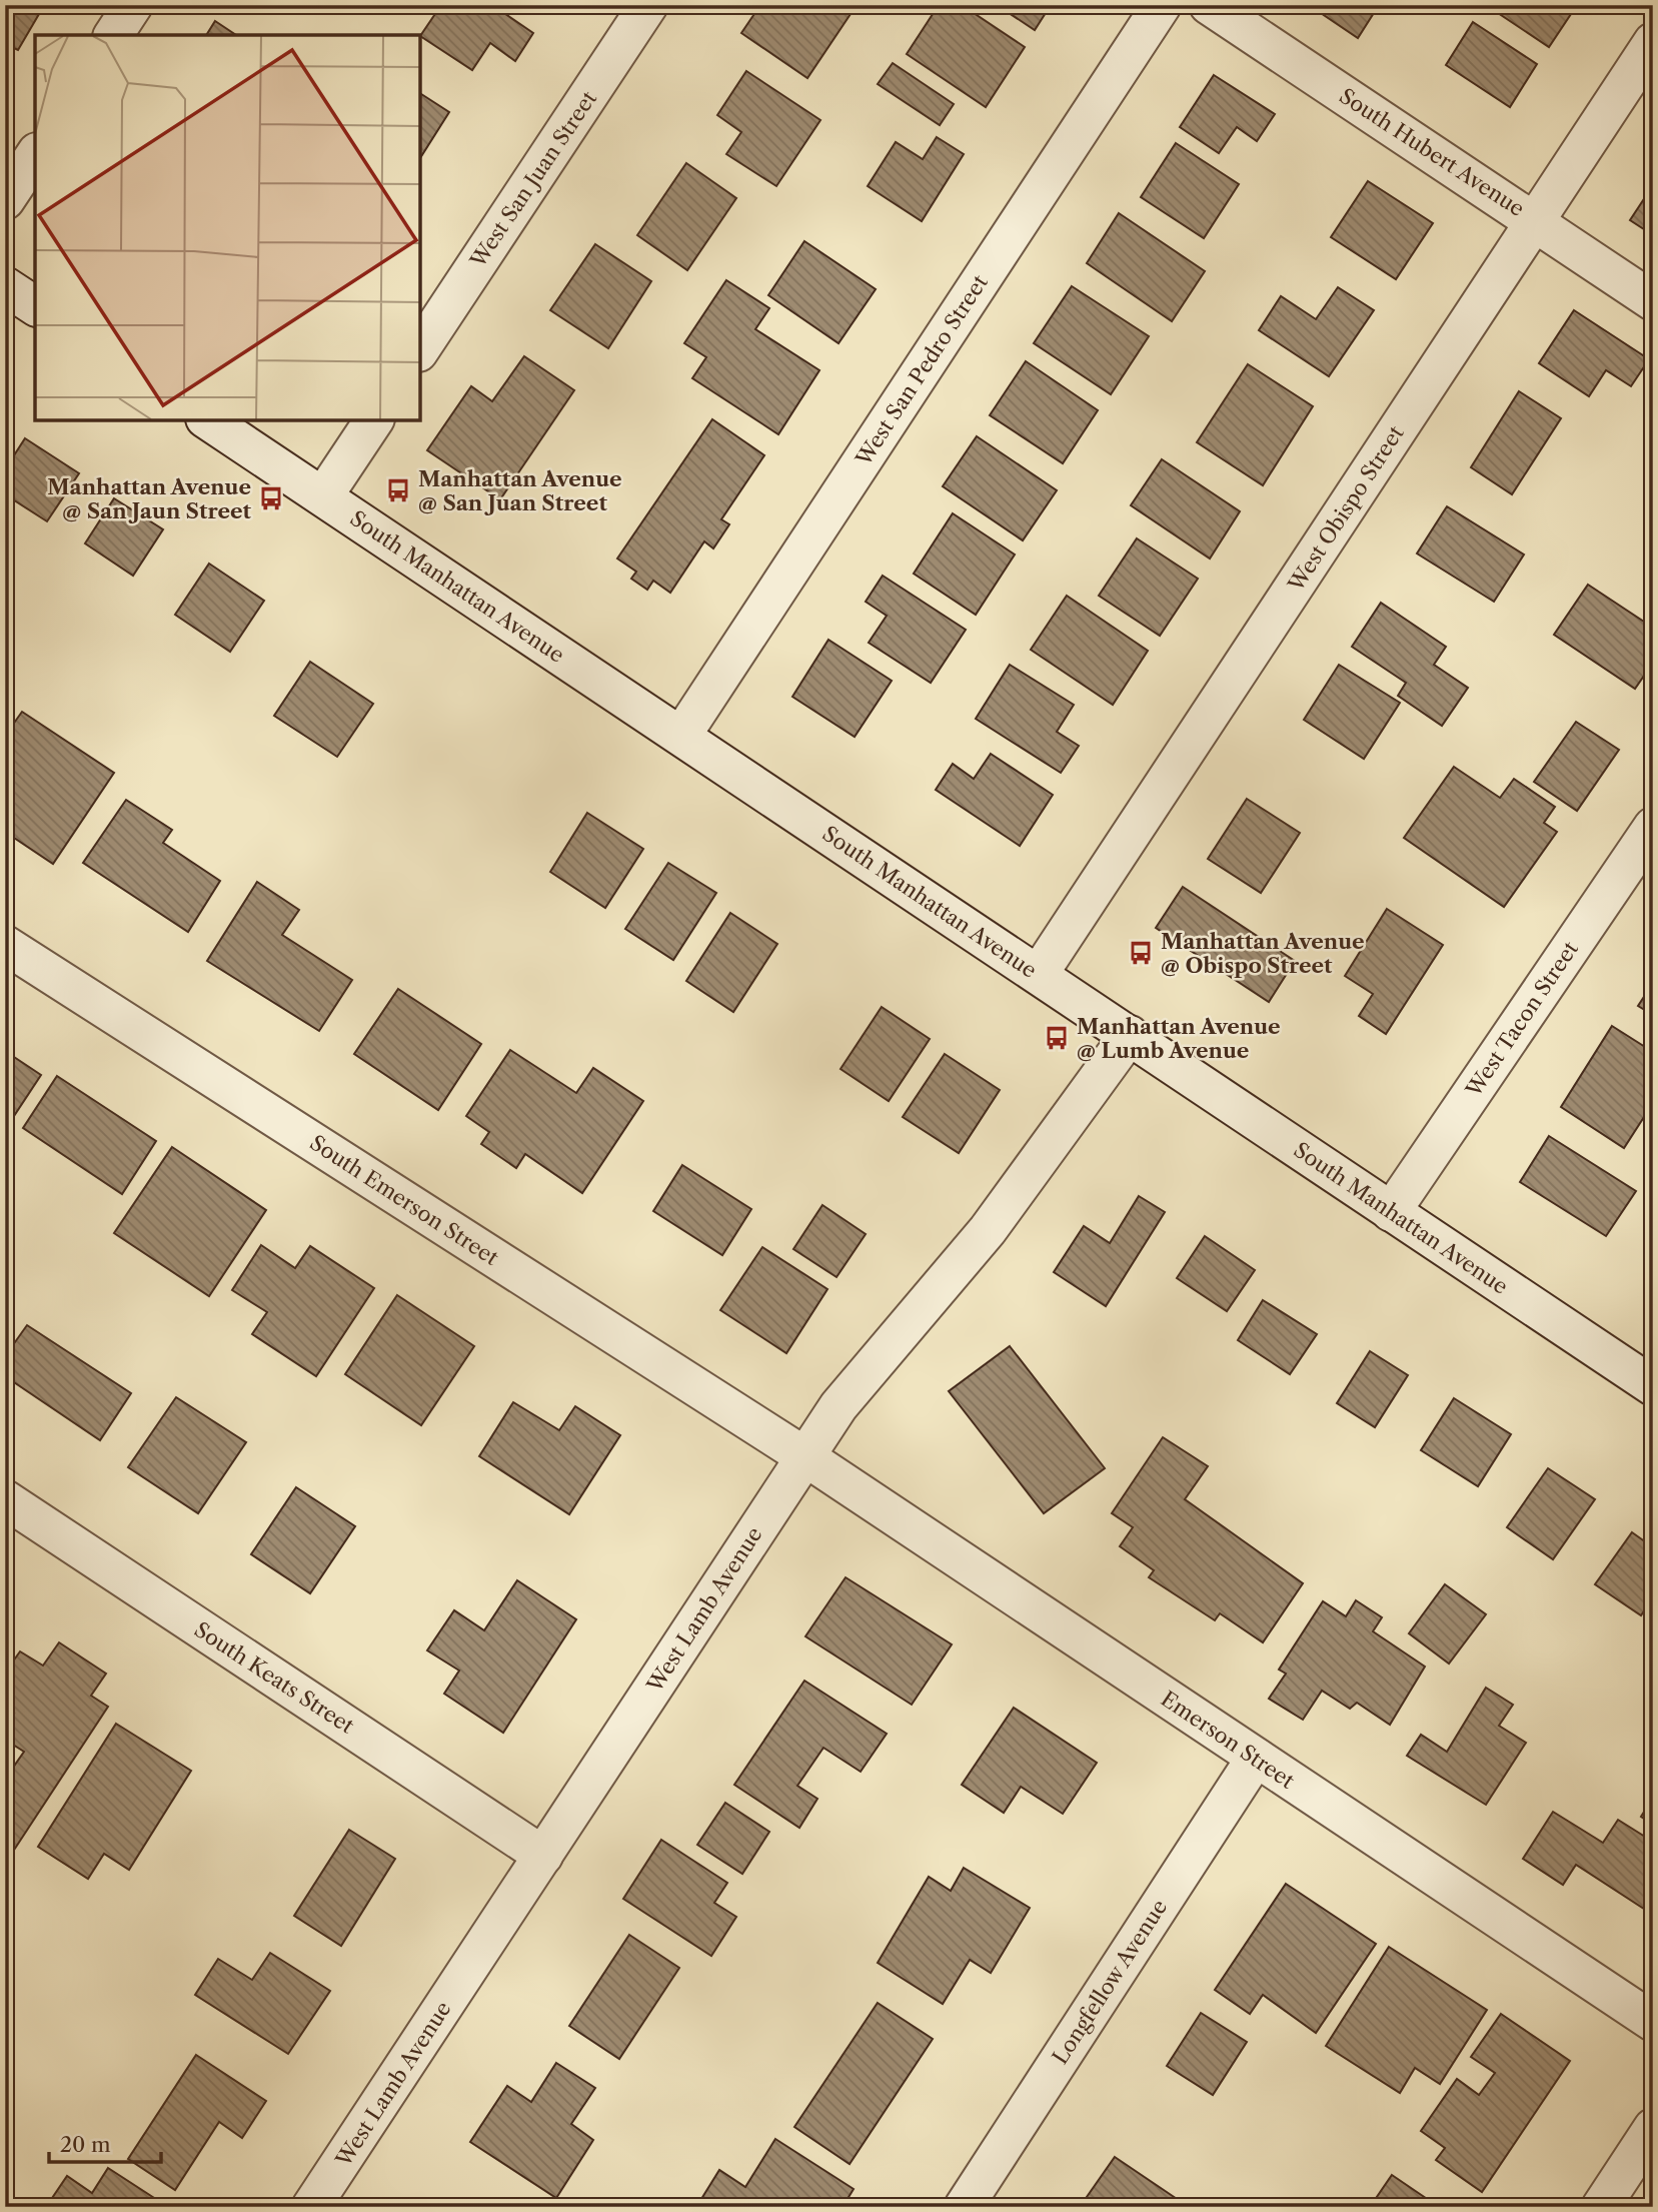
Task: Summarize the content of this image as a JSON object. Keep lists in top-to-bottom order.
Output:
{
  "streets": {
    "street": [
      "South Hubert Avenue",
      "West San Juan Street",
      "West San Pedro Street",
      "West Obispo Street",
      "South Manhattan Avenue",
      "West Tacon Street",
      "South Emerson Street",
      "West Lamb Avenue",
      "South Keats Street",
      "Emerson Street",
      "Longfellow Avenue"
    ]
  },
  "crossings": [
    ["South Hubert Avenue", "West Obispo Street"],
    ["West San Pedro Street", "South Manhattan Avenue"],
    ["West Obispo Street", "South Manhattan Avenue"],
    ["South Manhattan Avenue", "West Tacon Street"],
    ["South Manhattan Avenue", "West Lamb Avenue"],
    ["South Emerson Street", "West Lamb Avenue"],
    ["South Emerson Street", "Emerson Street"],
    ["West Lamb Avenue", "South Keats Street"],
    ["West Lamb Avenue", "Emerson Street"],
    ["Emerson Street", "Longfellow Avenue"]
  ],
  "places": {
    "bus stop": [
      "Manhattan Avenue @ San Juan Street",
      "Manhattan Avenue @ San Jaun Street",
      "Manhattan Avenue @ Obispo Street",
      "Manhattan Avenue @ Lumb Avenue"
    ]
  },
  "scale_bar": "20 m"
}
